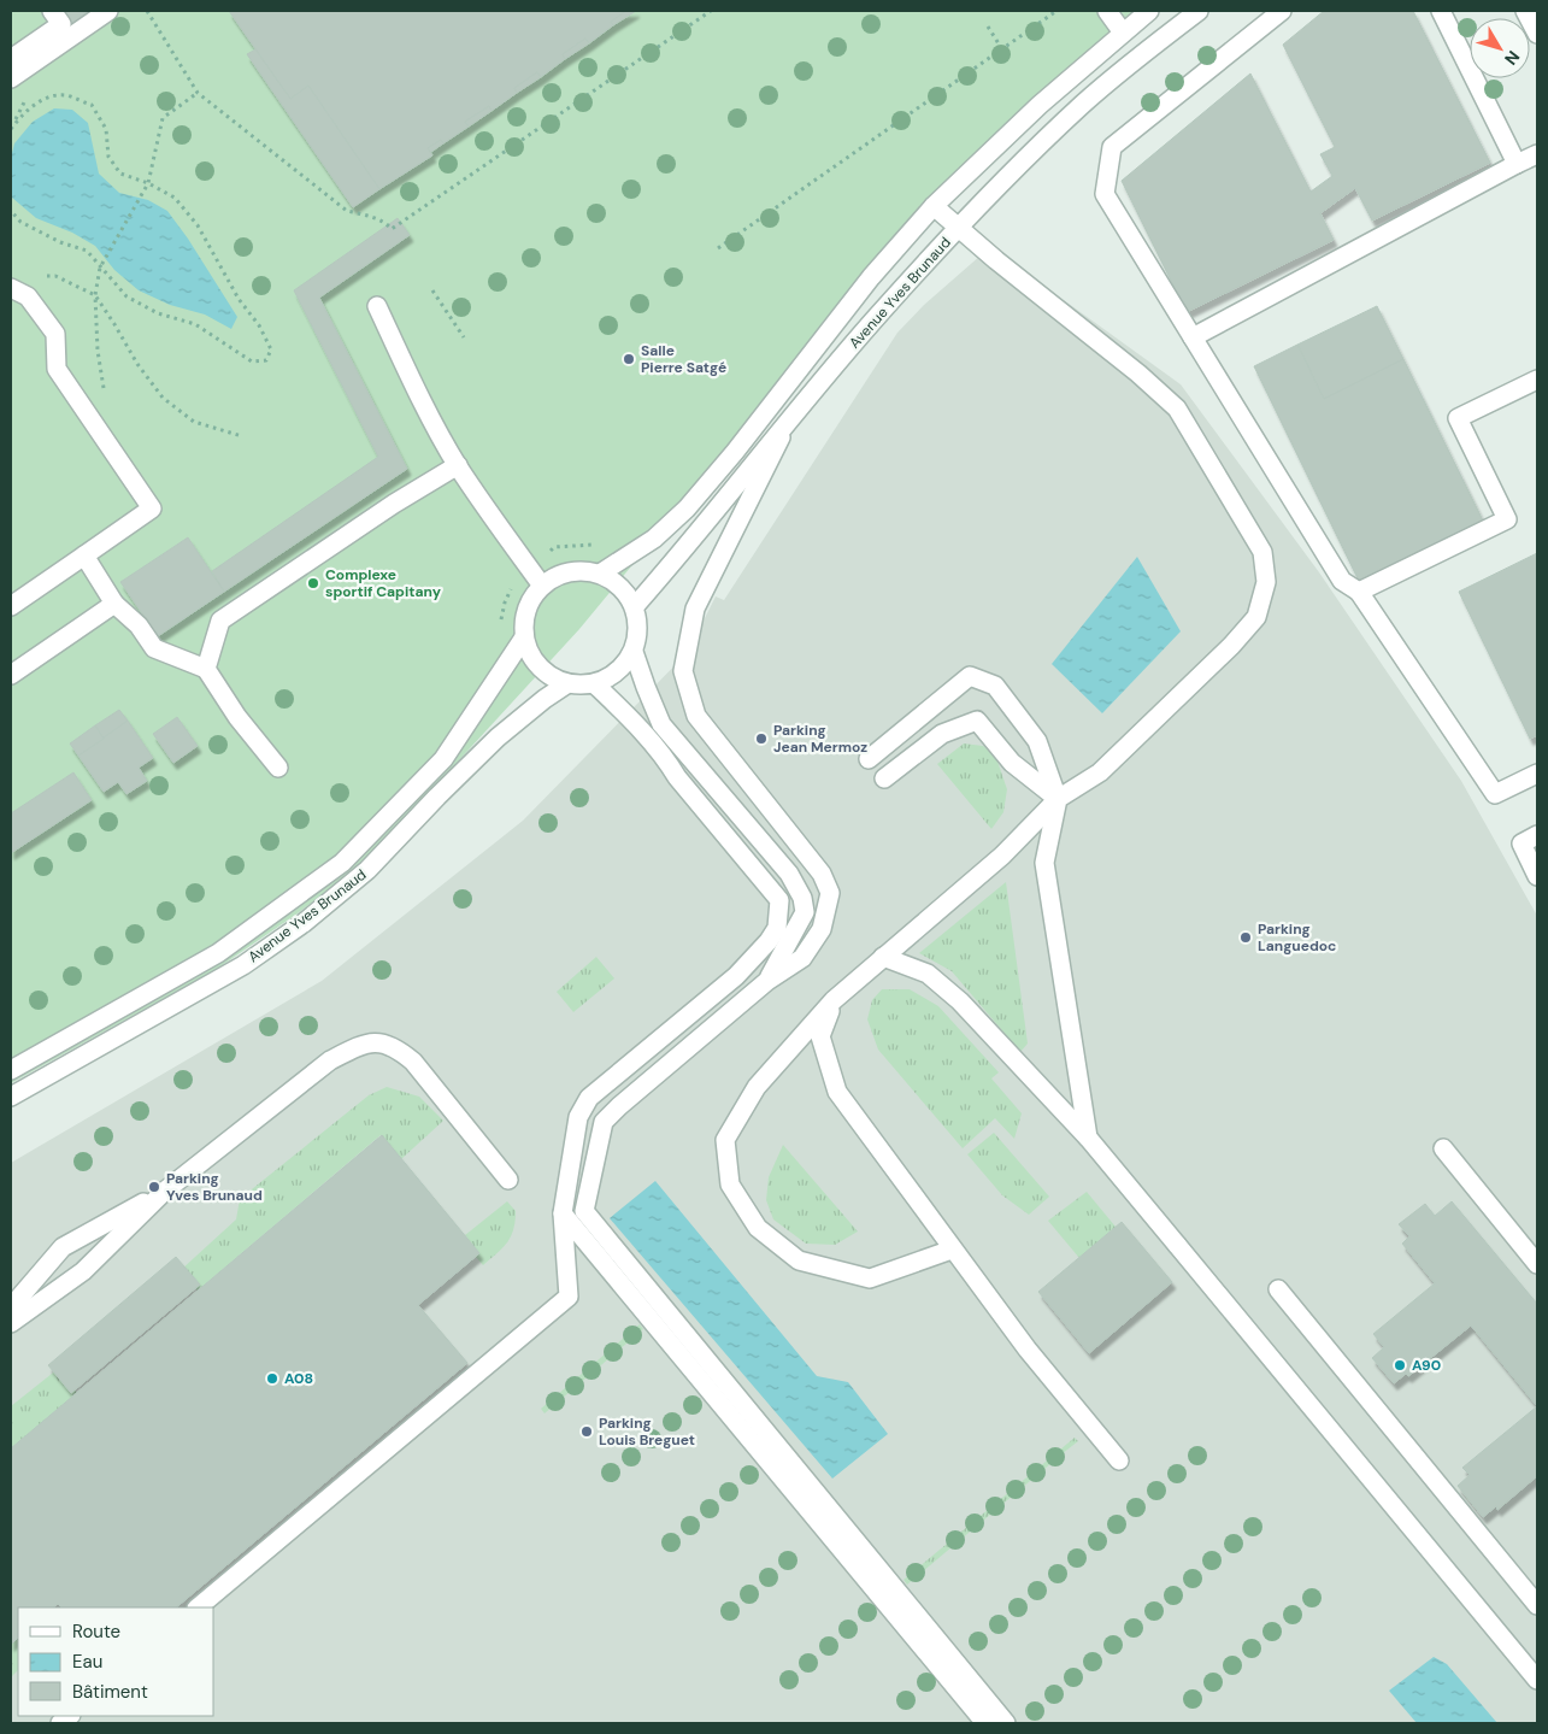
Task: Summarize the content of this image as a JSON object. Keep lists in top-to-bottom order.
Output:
{
  "streets": {
    "street": ["Avenue Yves Brunaud"]
  },
  "places": [
    "Salle Pierre Satgé",
    "Complexe sportif Capitany",
    "Parking Jean Mermoz",
    "Parking Languedoc",
    "Parking Yves Brunaud",
    "A90",
    "A08",
    "Parking Louis Breguet"
  ],
  "legend": ["Route", "Eau", "Bâtiment"],
  "north": "bottom right"
}
